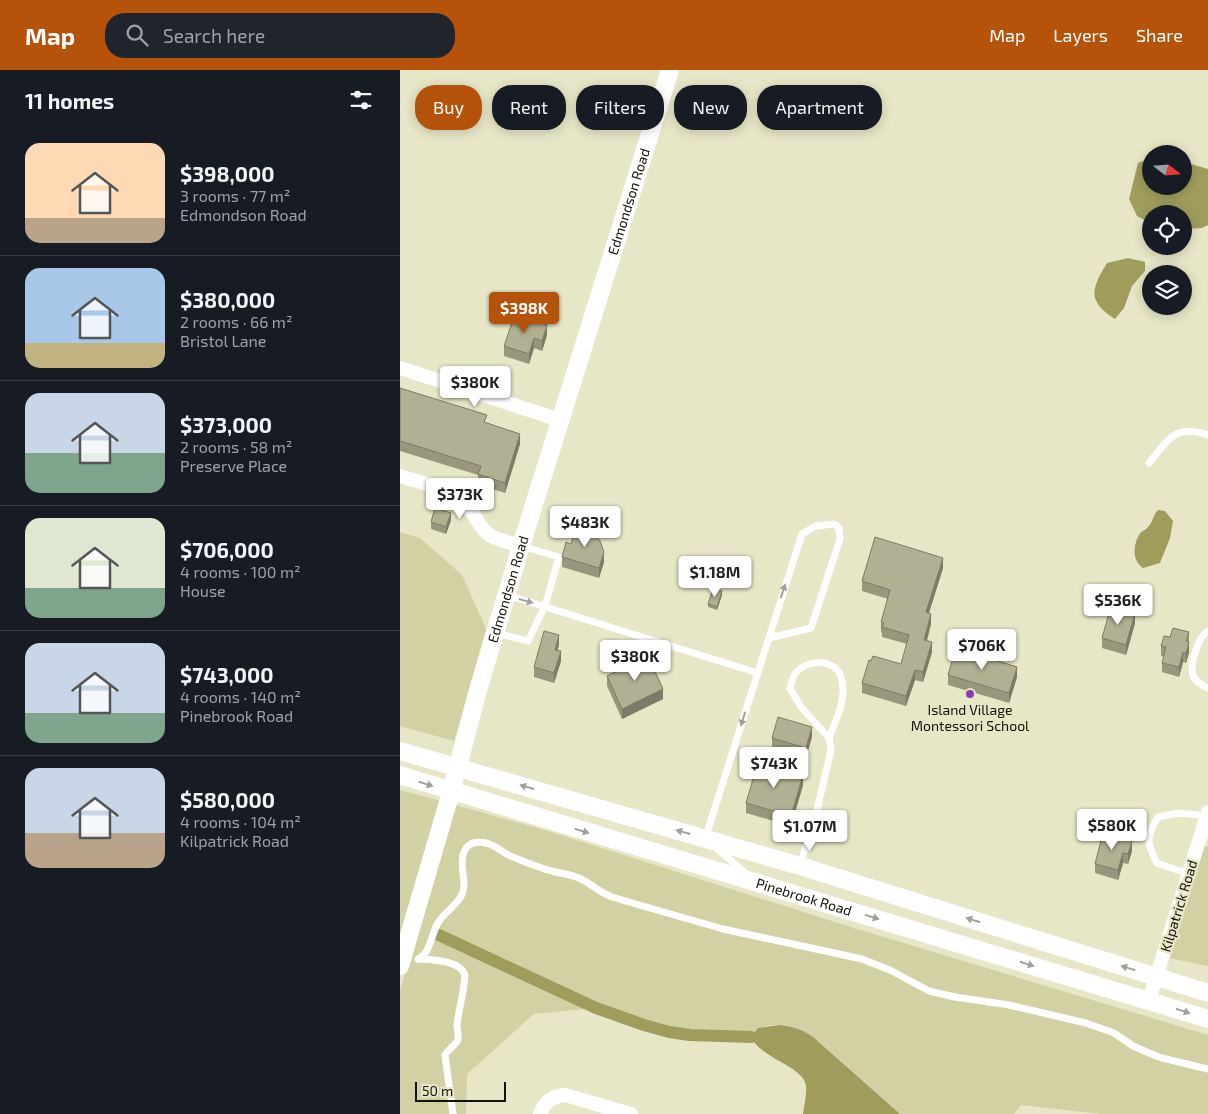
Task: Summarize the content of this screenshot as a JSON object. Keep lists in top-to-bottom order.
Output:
{
  "streets": {
    "street": ["Edmondson Road", "Pinebrook Road", "Kilpatrick Road"]
  },
  "crossings": [
    ["Edmondson Road", "Pinebrook Road"],
    ["Pinebrook Road", "Kilpatrick Road"]
  ],
  "places": ["Island Village Montessori School"],
  "scale_bar": "50 m",
  "north": "right",
  "page": {
    "header": "Map",
    "search": "Search here",
    "nav": ["Map", "Layers", "Share"],
    "heading": "11 homes",
    "chip": [
      "Buy",
      "Rent",
      "Filters",
      "New",
      "Apartment"
    ],
    "list": [
      {
        "name": "$398,000",
        "note": "3 rooms · 77 m² · Edmondson Road"
      },
      {
        "name": "$380,000",
        "note": "2 rooms · 66 m² · Bristol Lane"
      },
      {
        "name": "$373,000",
        "note": "2 rooms · 58 m² · Preserve Place"
      },
      {
        "name": "$706,000",
        "note": "4 rooms · 100 m² · House"
      },
      {
        "name": "$743,000",
        "note": "4 rooms · 140 m² · Pinebrook Road"
      },
      {
        "name": "$580,000",
        "note": "4 rooms · 104 m² · Kilpatrick Road"
      }
    ],
    "price": [
      "$398K",
      "$380K",
      "$373K",
      "$483K",
      "$1.18M",
      "$536K",
      "$706K",
      "$380K",
      "$743K",
      "$580K",
      "$1.07M"
    ],
    "scale": "50 m"
  }
}
